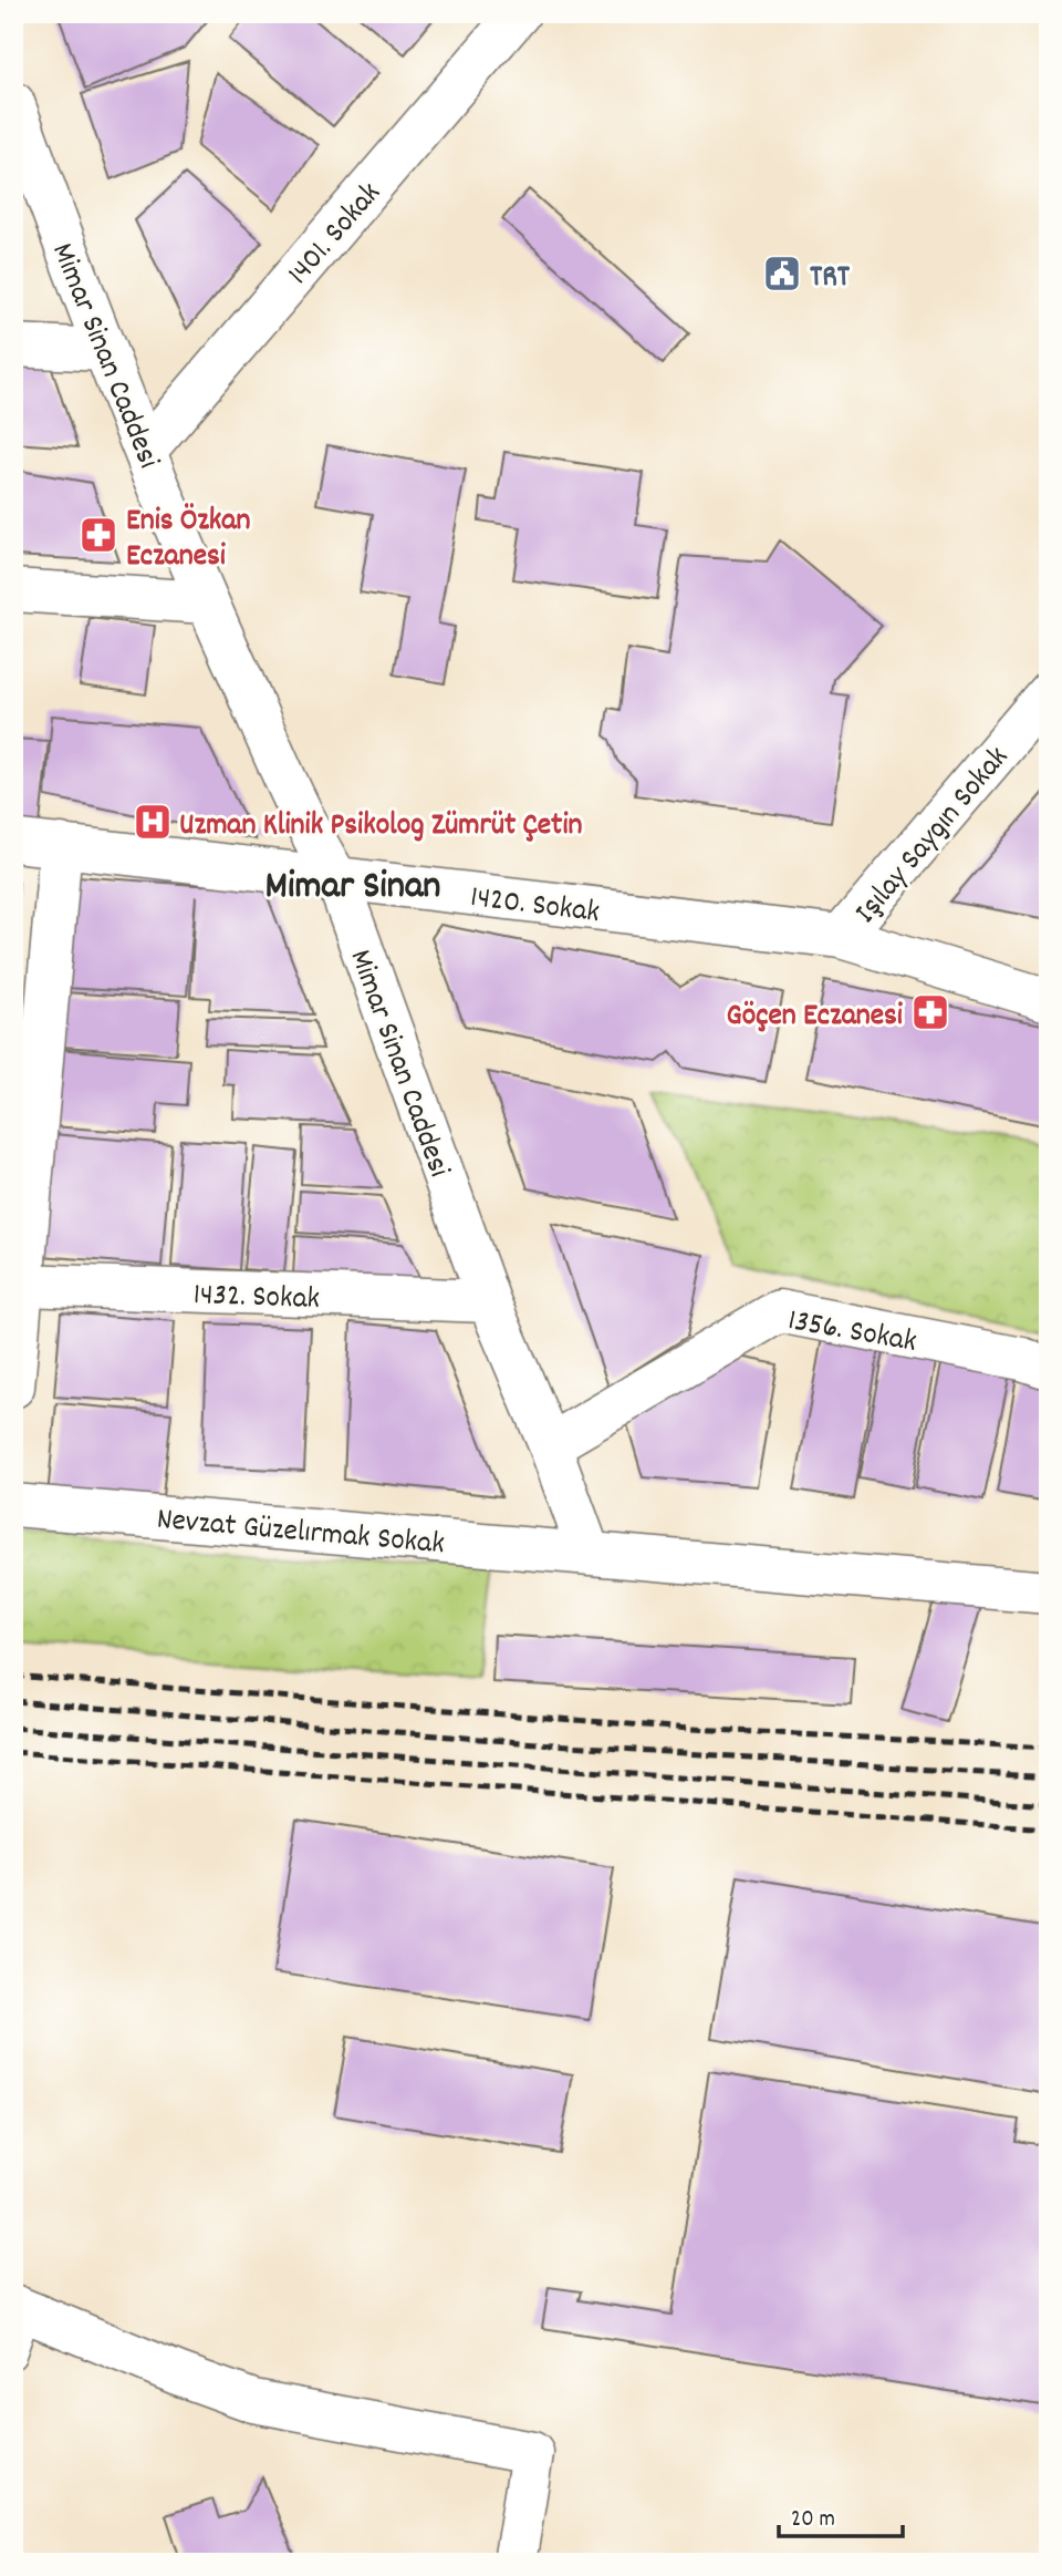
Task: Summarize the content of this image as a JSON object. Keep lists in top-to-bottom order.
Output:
{
  "streets": {
    "street": [
      "1401. Sokak",
      "Mimar Sinan Caddesi",
      "Işılay Saygın Sokak",
      "1420. Sokak",
      "1432. Sokak",
      "1356. Sokak",
      "Nevzat Güzelırmak Sokak"
    ]
  },
  "crossings": [
    ["1401. Sokak", "Mimar Sinan Caddesi"],
    ["Mimar Sinan Caddesi", "1420. Sokak"],
    ["Mimar Sinan Caddesi", "1432. Sokak"],
    ["Mimar Sinan Caddesi", "1356. Sokak"],
    ["Mimar Sinan Caddesi", "Nevzat Güzelırmak Sokak"],
    ["Işılay Saygın Sokak", "1420. Sokak"]
  ],
  "districts": ["Mimar Sinan"],
  "places": {
    "public building": ["TRT"],
    "pharmacy": ["Enis Özkan Eczanesi", "Göçen Eczanesi"],
    "hospital": ["Uzman Klinik Psikolog Zümrüt Çetin"]
  },
  "scale_bar": "20 m"
}
